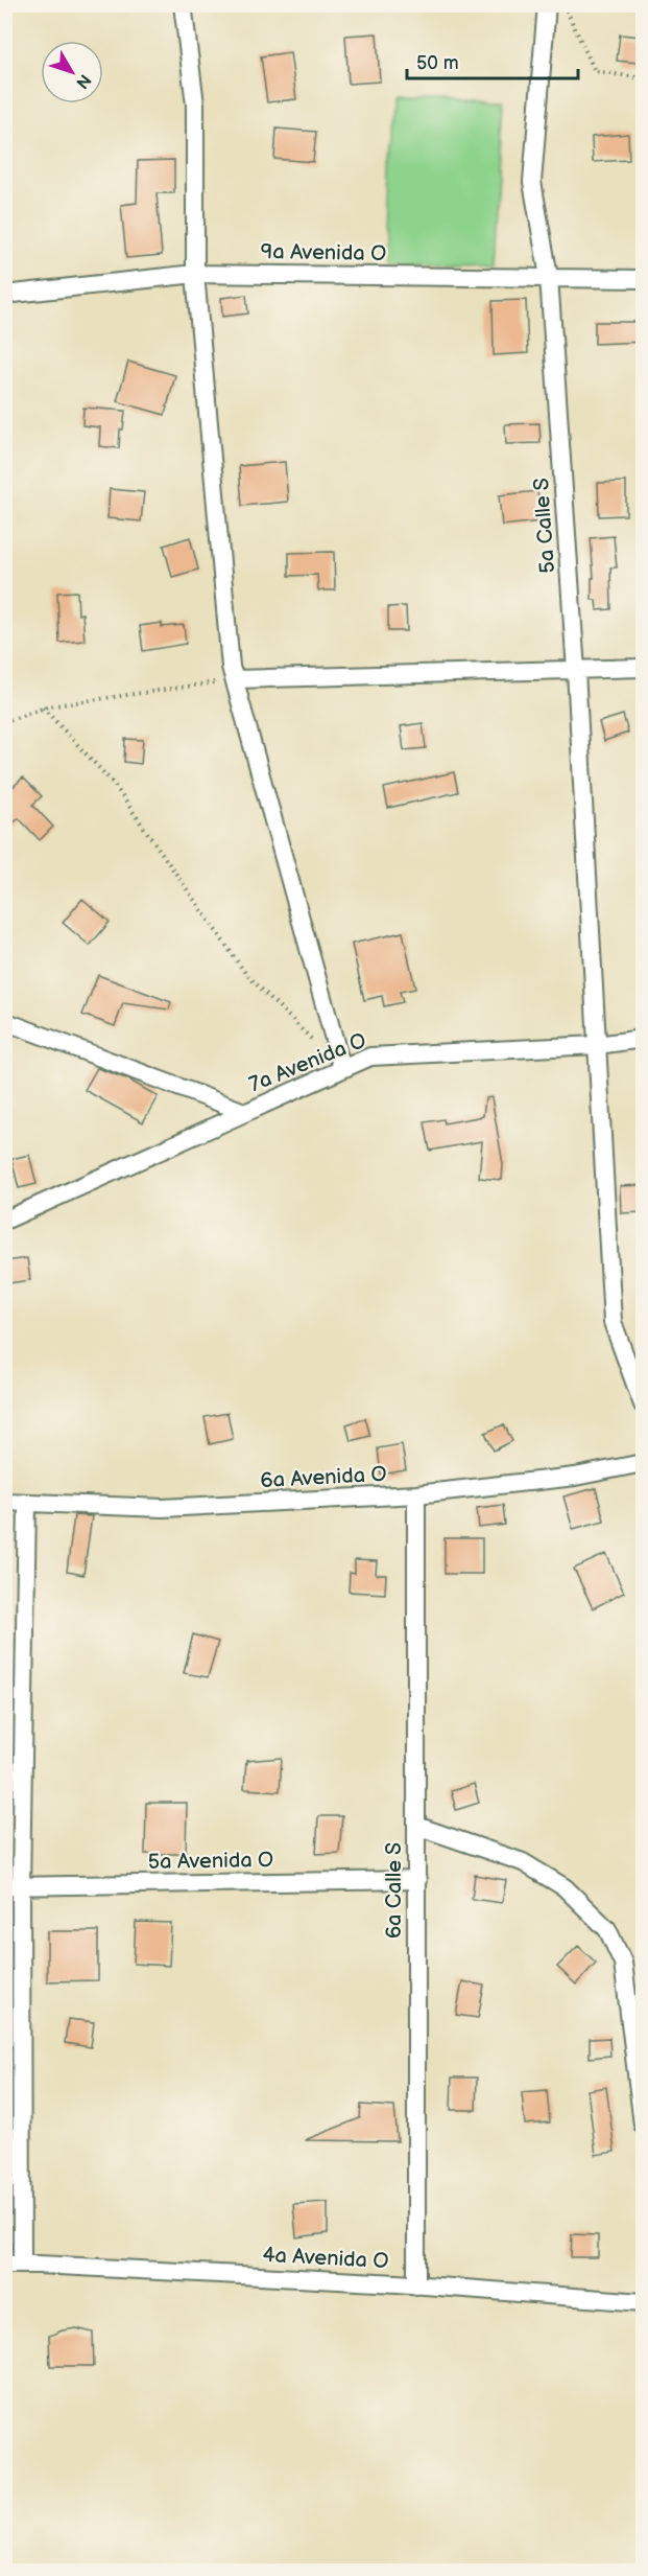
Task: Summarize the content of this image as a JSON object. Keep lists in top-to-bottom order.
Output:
{
  "streets": {
    "street": [
      "9a Avenida O",
      "5a Calle S",
      "7a Avenida O",
      "6a Avenida O",
      "5a Avenida O",
      "6a Calle S",
      "4a Avenida O"
    ]
  },
  "crossings": [
    ["9a Avenida O", "5a Calle S"],
    ["5a Calle S", "7a Avenida O"],
    ["6a Avenida O", "6a Calle S"],
    ["5a Avenida O", "6a Calle S"],
    ["6a Calle S", "4a Avenida O"]
  ],
  "scale_bar": "50 m",
  "north": "bottom right"
}
